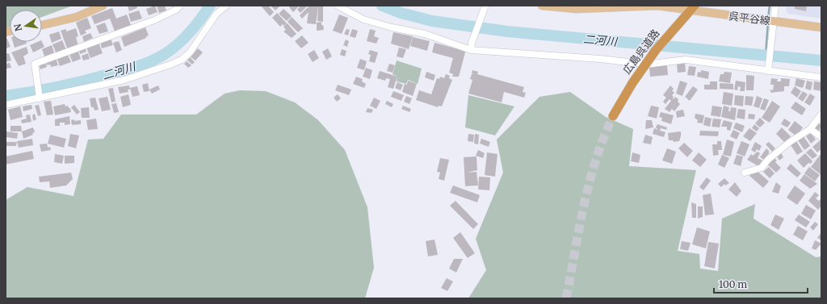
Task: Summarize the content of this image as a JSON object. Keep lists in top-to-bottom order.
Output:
{
  "streets": {
    "highway": ["広島呉道路"],
    "main road": ["呉平谷線"]
  },
  "water": ["二河川"],
  "scale_bar": "100 m",
  "north": "left"
}
